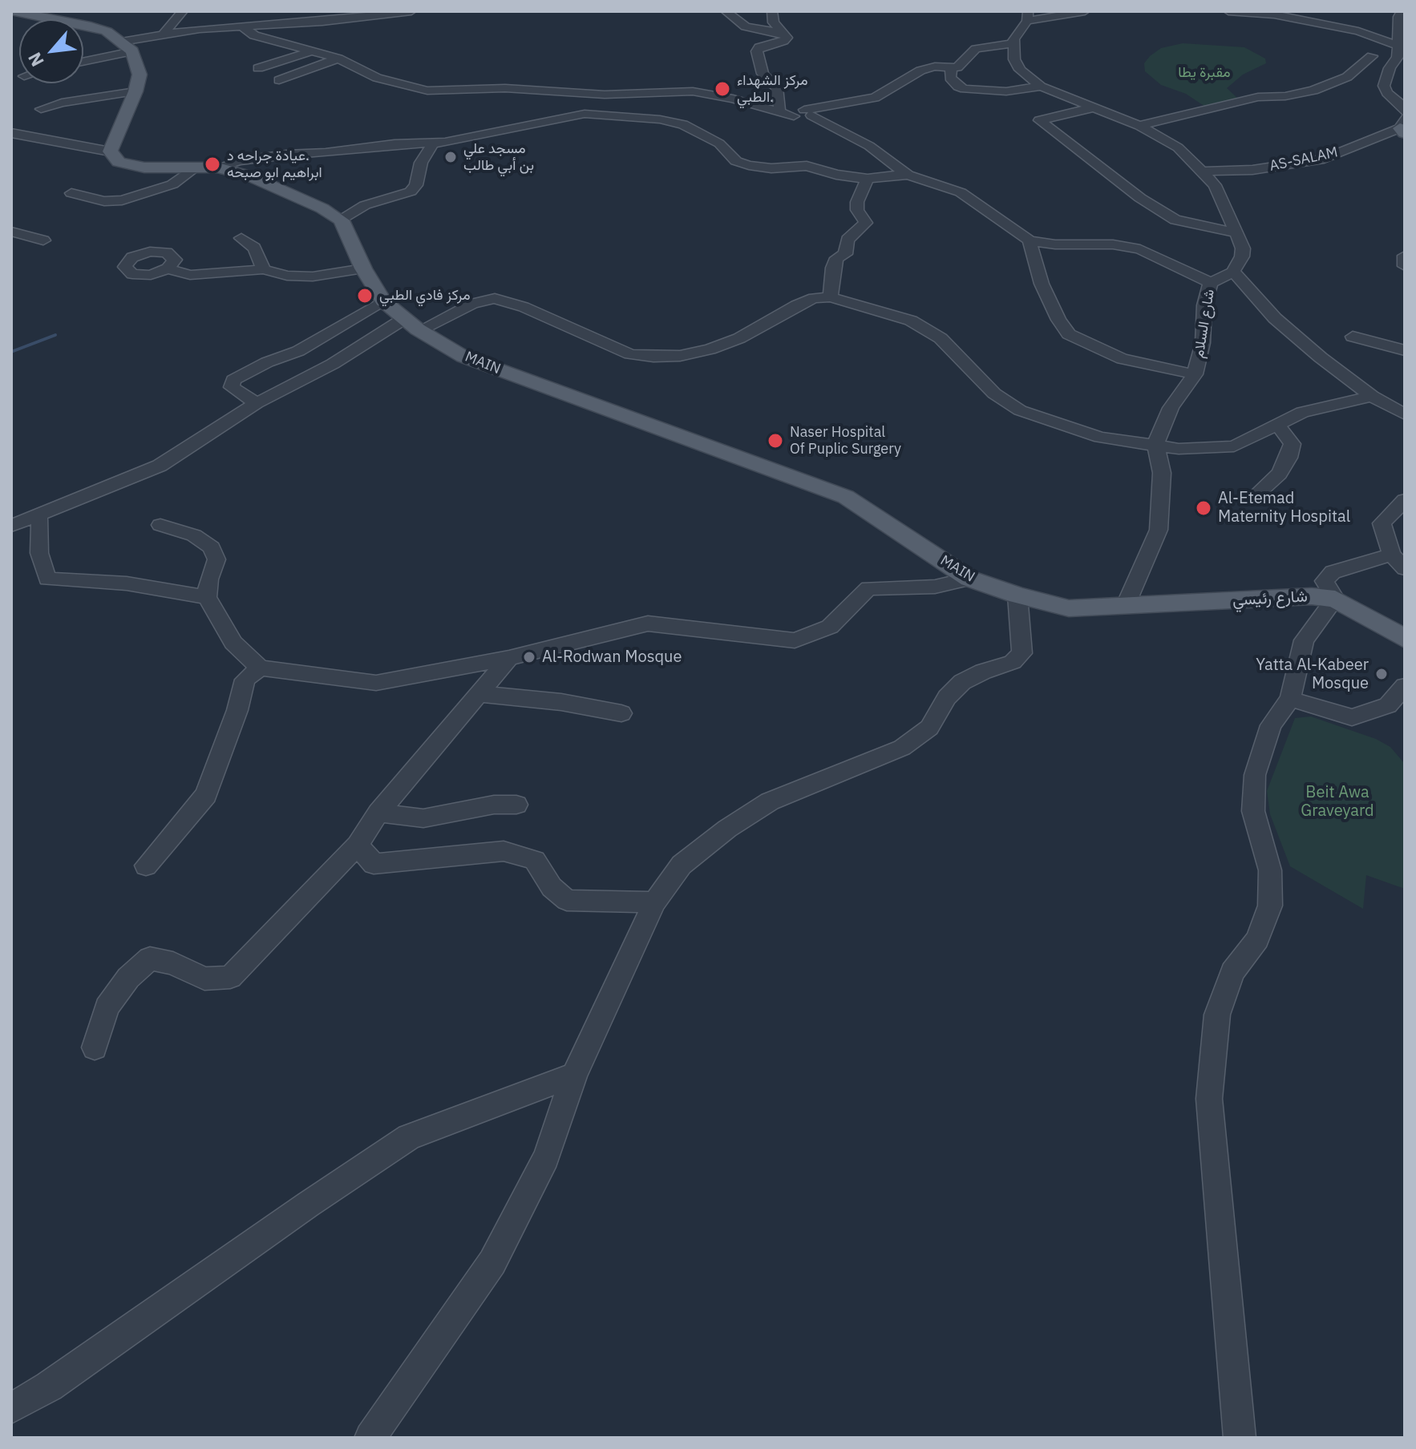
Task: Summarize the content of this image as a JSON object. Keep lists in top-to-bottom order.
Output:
{
  "streets": {
    "main road": ["MAIN", "شارع رئيسي"],
    "street": ["AS-SALAM", "شارع السلام"]
  },
  "crossings": [
    ["MAIN", "شارع رئيسي"]
  ],
  "parks": ["مقبرة يطا", "Beit Awa Graveyard"],
  "places": [
    "مركز الشهداء الطبي.",
    "مسجد علي بن أبي طالب",
    "عيادة جراحه د. ابراهيم ابو صبحه",
    "مركز فادي الطبي",
    "Naser Hospital Of Puplic Surgery",
    "Al-Etemad Maternity Hospital",
    "Al-Rodwan Mosque",
    "Yatta Al-Kabeer Mosque"
  ],
  "north": "bottom left"
}
